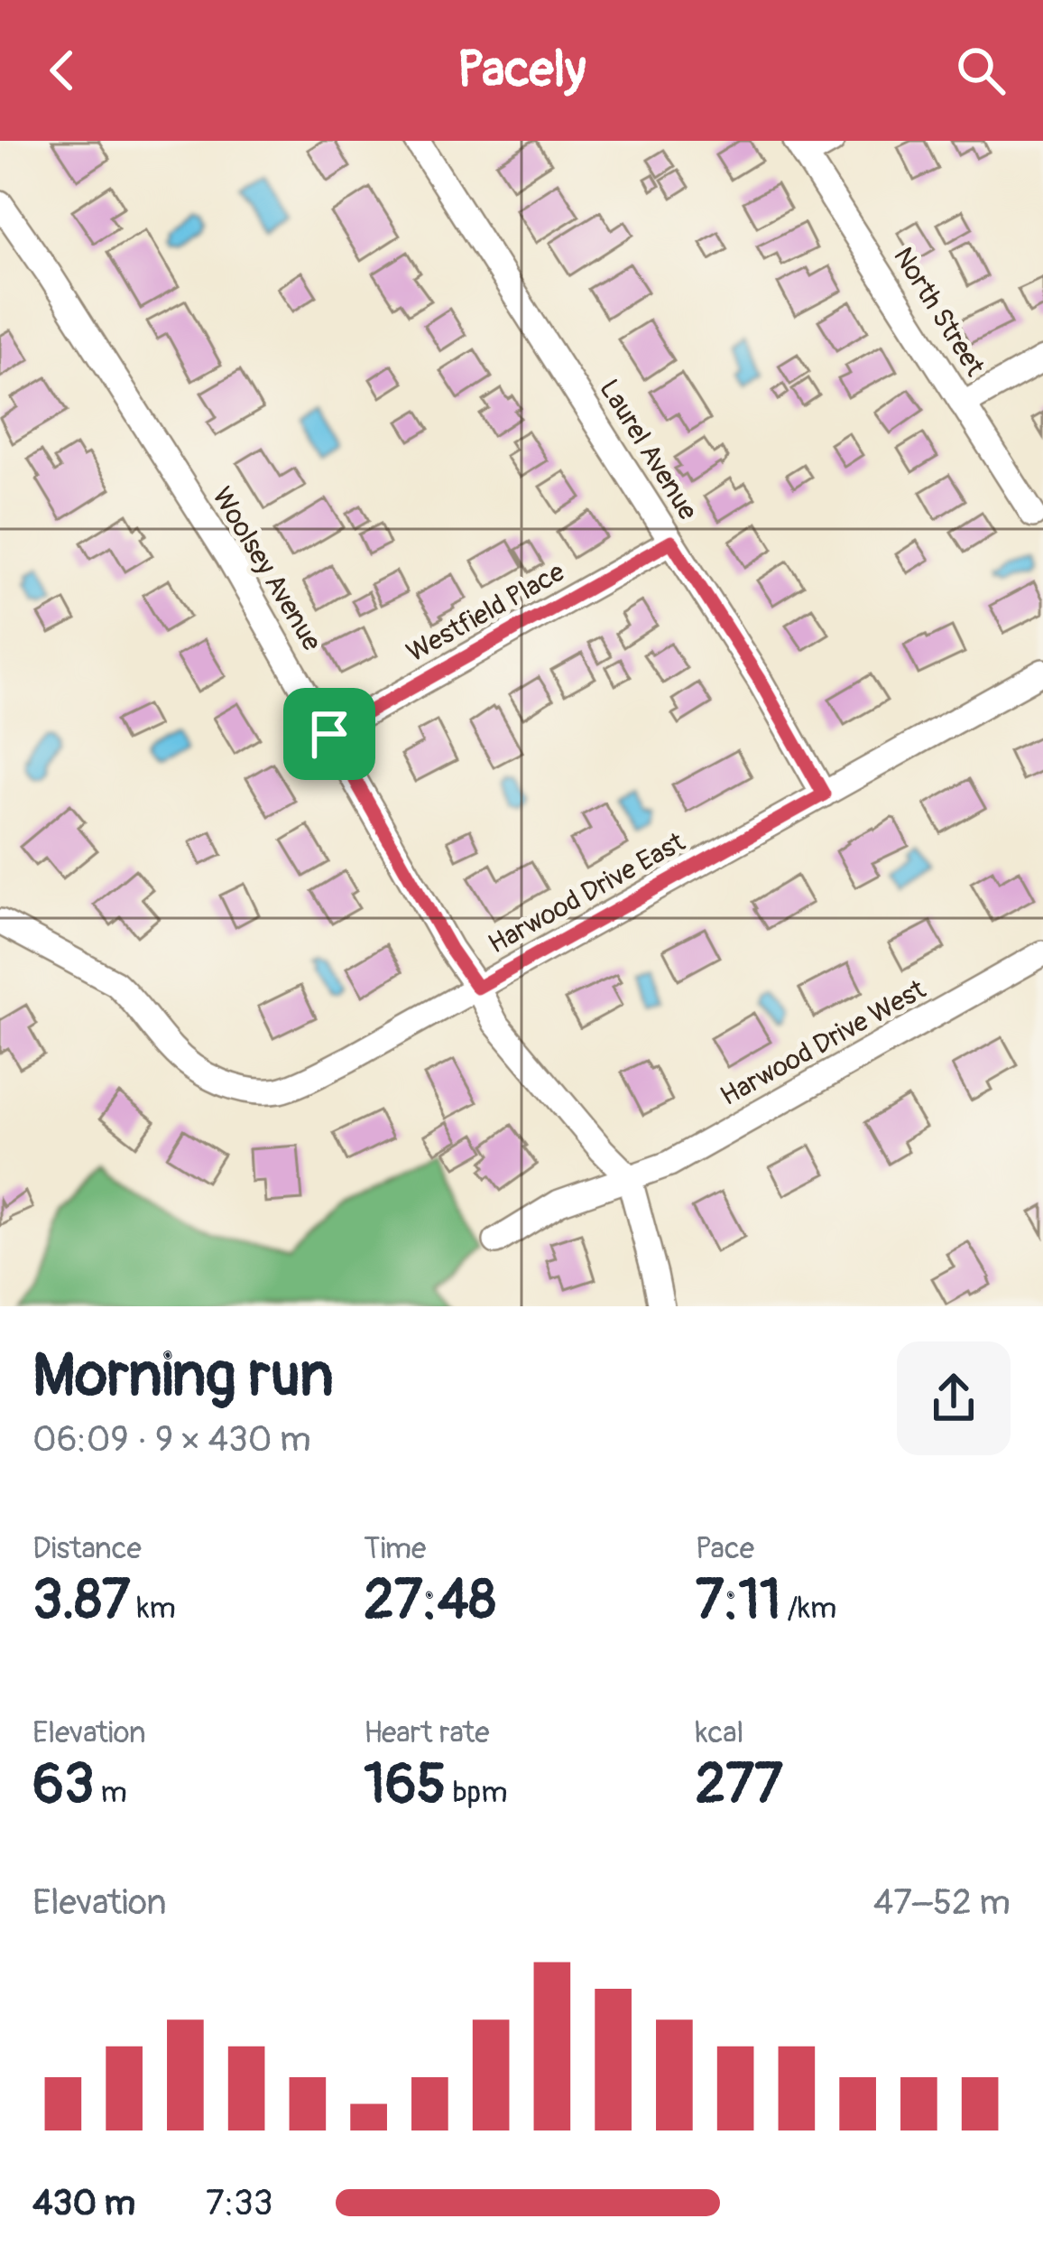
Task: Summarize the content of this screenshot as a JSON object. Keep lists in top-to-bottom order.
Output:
{
  "streets": {
    "street": [
      "North Street",
      "Laurel Avenue",
      "Woolsey Avenue",
      "Westfield Place",
      "Harwood Drive East",
      "Harwood Drive West"
    ]
  },
  "crossings": [
    ["Laurel Avenue", "Westfield Place"],
    ["Laurel Avenue", "Harwood Drive East"],
    ["Woolsey Avenue", "Westfield Place"],
    ["Woolsey Avenue", "Harwood Drive East"],
    ["Woolsey Avenue", "Harwood Drive West"]
  ],
  "page": {
    "header": "Pacely",
    "heading": ["Morning run", "06:09 · 9 × 430 m"],
    "stats": [
      ["Distance", "3.87 km"],
      ["Time", "27:48"],
      ["Pace", "7:11 /km"],
      ["Elevation", "63 m"],
      ["Heart rate", "165 bpm"],
      ["kcal", "277"]
    ],
    "chart": ["Elevation", "47–52 m"],
    "list": [
      {
        "name": "430 m",
        "note": "7:33"
      }
    ]
  }
}
